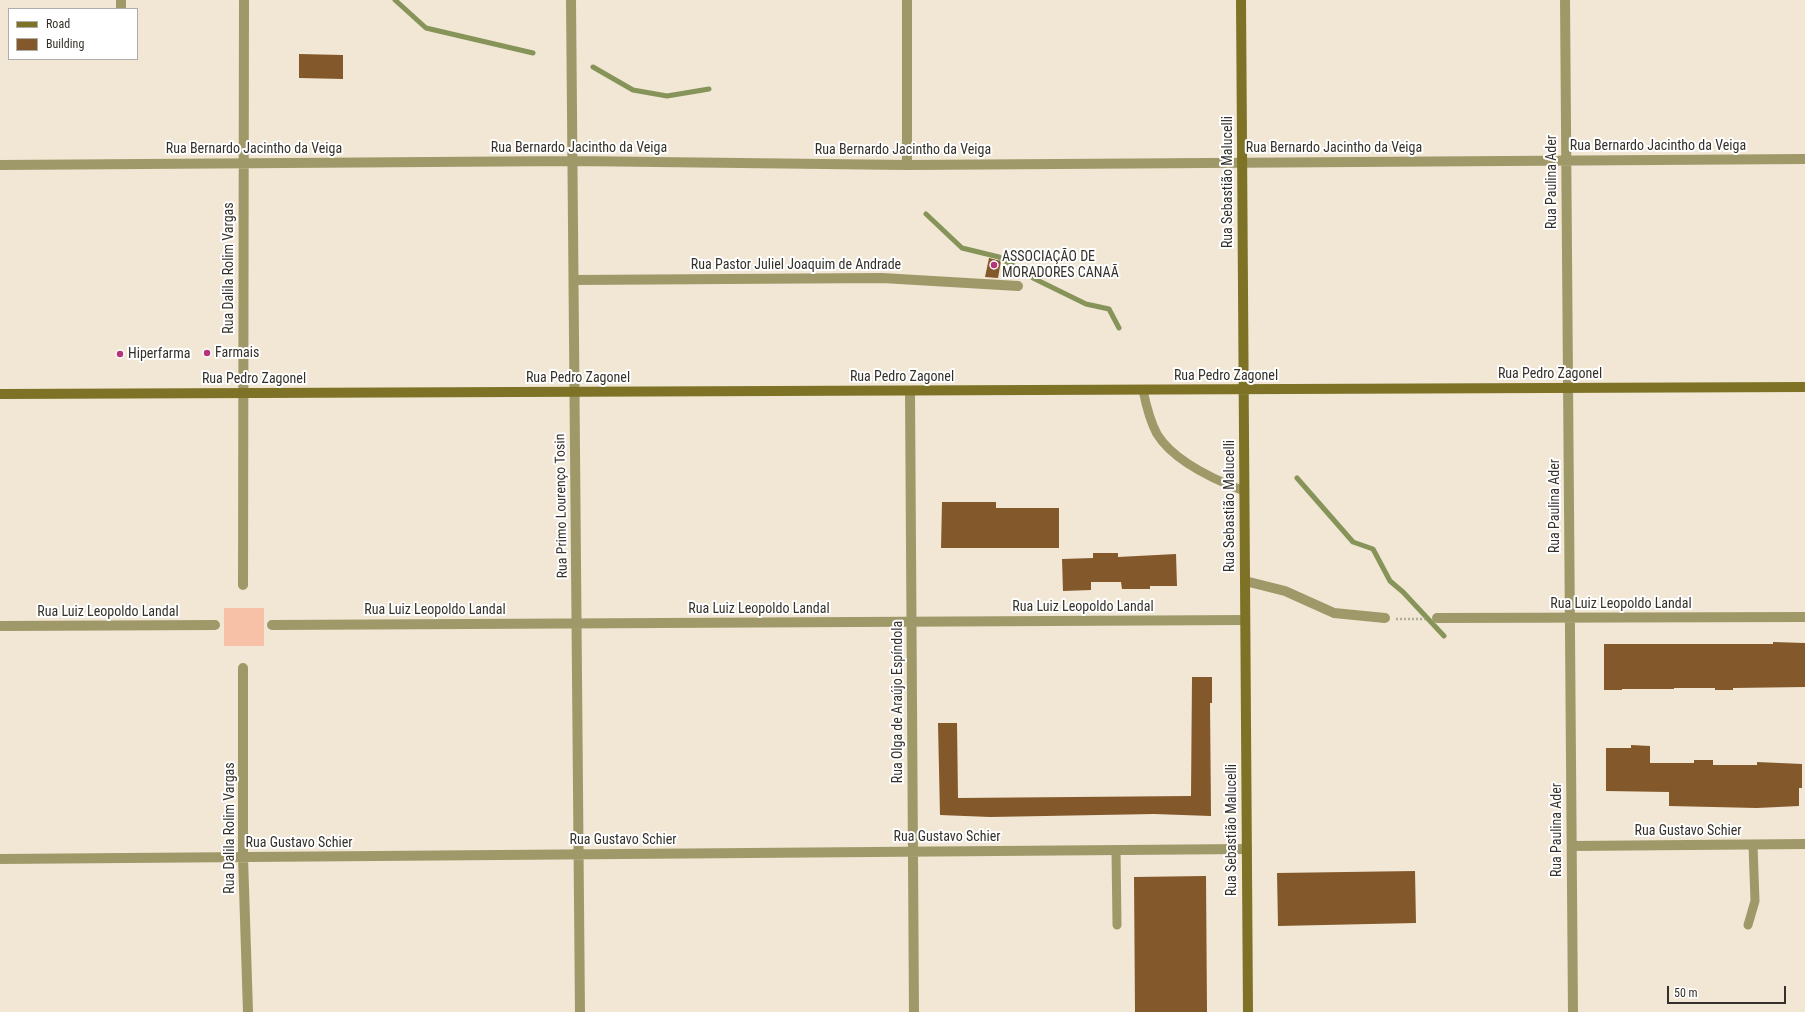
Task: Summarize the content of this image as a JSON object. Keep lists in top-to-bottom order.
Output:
{
  "streets": {
    "street": [
      "Rua Bernardo Jacintho da Veiga",
      "Rua Sebastião Malucelli",
      "Rua Paulina Ader",
      "Rua Pastor Juliel Joaquim de Andrade",
      "Rua Dalila Rolim Vargas",
      "Rua Pedro Zagonel",
      "Rua Primo Lourenço Tosin",
      "Rua Luiz Leopoldo Landal",
      "Rua Olga de Araújo Espíndola",
      "Rua Gustavo Schier"
    ]
  },
  "crossings": [
    ["Rua Bernardo Jacintho da Veiga", "Rua Sebastião Malucelli"],
    ["Rua Bernardo Jacintho da Veiga", "Rua Paulina Ader"],
    ["Rua Bernardo Jacintho da Veiga", "Rua Dalila Rolim Vargas"],
    ["Rua Bernardo Jacintho da Veiga", "Rua Primo Lourenço Tosin"],
    ["Rua Sebastião Malucelli", "Rua Pedro Zagonel"],
    ["Rua Sebastião Malucelli", "Rua Luiz Leopoldo Landal"],
    ["Rua Sebastião Malucelli", "Rua Gustavo Schier"],
    ["Rua Paulina Ader", "Rua Pedro Zagonel"],
    ["Rua Paulina Ader", "Rua Luiz Leopoldo Landal"],
    ["Rua Paulina Ader", "Rua Gustavo Schier"],
    ["Rua Pastor Juliel Joaquim de Andrade", "Rua Primo Lourenço Tosin"],
    ["Rua Dalila Rolim Vargas", "Rua Pedro Zagonel"],
    ["Rua Dalila Rolim Vargas", "Rua Gustavo Schier"],
    ["Rua Pedro Zagonel", "Rua Primo Lourenço Tosin"],
    ["Rua Pedro Zagonel", "Rua Olga de Araújo Espíndola"],
    ["Rua Primo Lourenço Tosin", "Rua Luiz Leopoldo Landal"],
    ["Rua Primo Lourenço Tosin", "Rua Gustavo Schier"],
    ["Rua Luiz Leopoldo Landal", "Rua Olga de Araújo Espíndola"],
    ["Rua Olga de Araújo Espíndola", "Rua Gustavo Schier"]
  ],
  "places": ["ASSOCIAÇÃO DE MORADORES CANAÃ", "Farmais", "Hiperfarma"],
  "legend": ["Road", "Building"],
  "scale_bar": "50 m"
}
